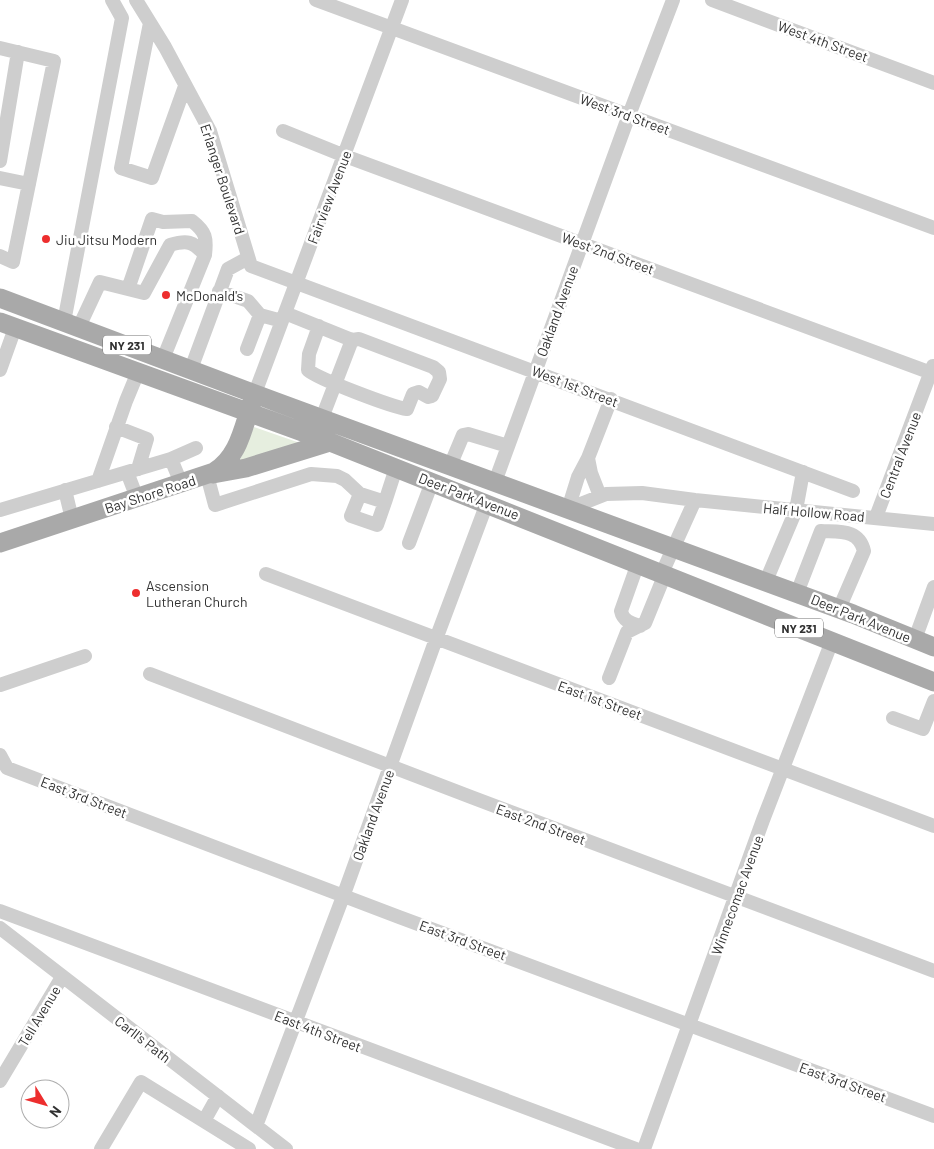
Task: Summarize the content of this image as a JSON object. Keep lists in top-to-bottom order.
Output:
{
  "streets": {
    "main road": ["NY 231", "Bay Shore Road", "Deer Park Avenue"],
    "street": [
      "West 4th Street",
      "West 3rd Street",
      "Erlanger Boulevard",
      "Fairview Avenue",
      "West 2nd Street",
      "Oakland Avenue",
      "West 1st Street",
      "Central Avenue",
      "Half Hollow Road",
      "East 1st Street",
      "East 3rd Street",
      "East 2nd Street",
      "Winnecomac Avenue",
      "Tell Avenue",
      "East 4th Street",
      "Carll's Path"
    ]
  },
  "crossings": [
    ["West 3rd Street", "Fairview Avenue"],
    ["West 3rd Street", "Oakland Avenue"],
    ["Fairview Avenue", "West 2nd Street"],
    ["Fairview Avenue", "West 1st Street"],
    ["Fairview Avenue", "Bay Shore Road"],
    ["Fairview Avenue", "Deer Park Avenue"],
    ["West 2nd Street", "Oakland Avenue"],
    ["West 2nd Street", "Central Avenue"],
    ["Oakland Avenue", "West 1st Street"],
    ["Oakland Avenue", "Deer Park Avenue"],
    ["Oakland Avenue", "East 1st Street"],
    ["Oakland Avenue", "East 3rd Street"],
    ["Oakland Avenue", "East 2nd Street"],
    ["Oakland Avenue", "East 4th Street"],
    ["Oakland Avenue", "Carll's Path"],
    ["Central Avenue", "Half Hollow Road"],
    ["Bay Shore Road", "Deer Park Avenue"],
    ["Deer Park Avenue", "Half Hollow Road"],
    ["Deer Park Avenue", "Winnecomac Avenue"],
    ["East 1st Street", "Winnecomac Avenue"],
    ["East 3rd Street", "Winnecomac Avenue"],
    ["East 2nd Street", "Winnecomac Avenue"],
    ["Tell Avenue", "Carll's Path"]
  ],
  "places": ["Jiu Jitsu Modern", "McDonald's", "Ascension Lutheran Church"],
  "north": "bottom right"
}
